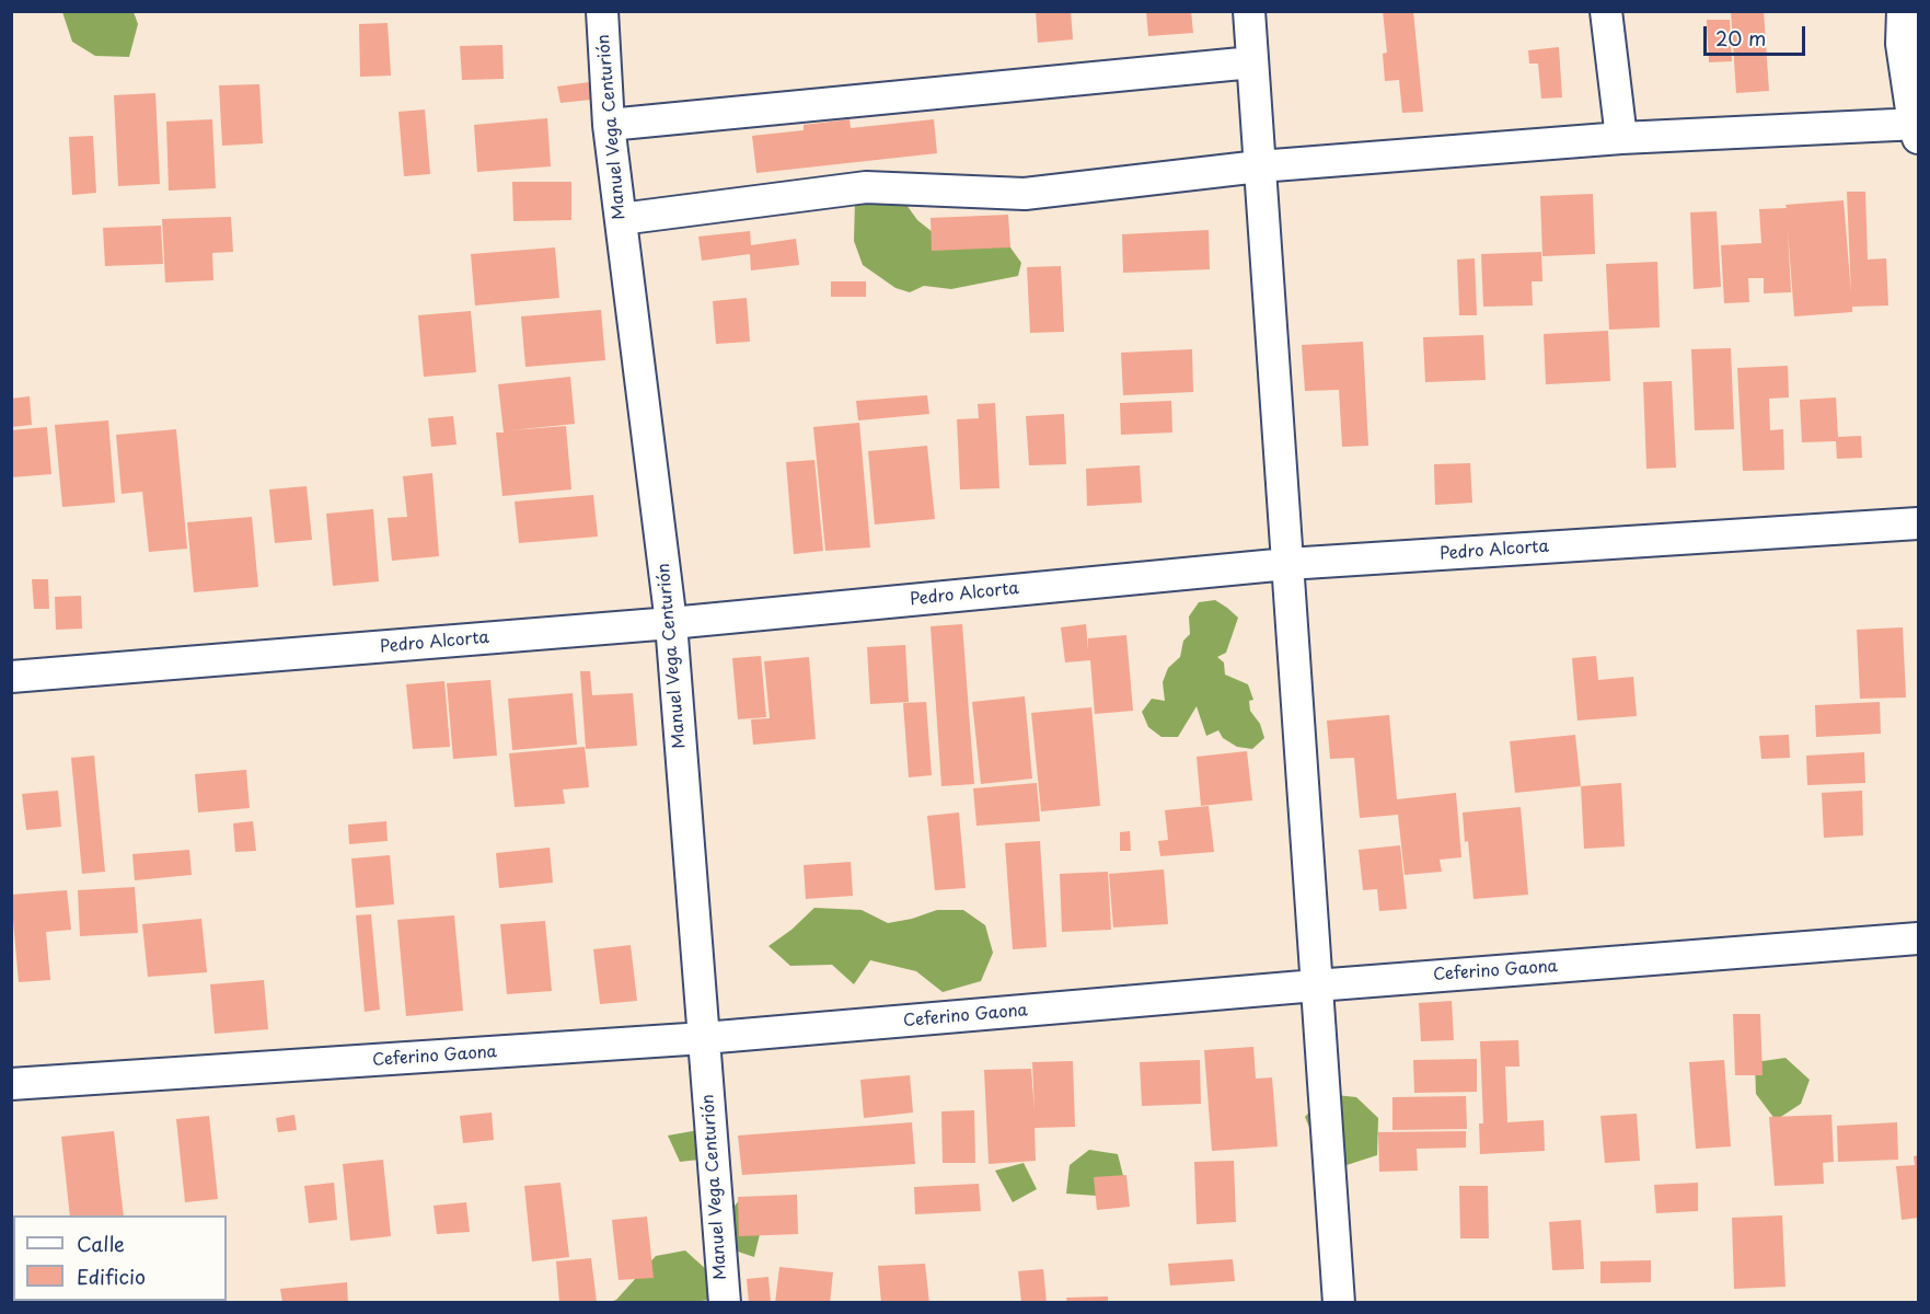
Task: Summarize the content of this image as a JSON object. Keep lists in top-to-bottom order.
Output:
{
  "streets": {
    "street": ["Manuel Vega Centurión", "Pedro Alcorta", "Ceferino Gaona"]
  },
  "crossings": [
    ["Manuel Vega Centurión", "Pedro Alcorta"],
    ["Manuel Vega Centurión", "Ceferino Gaona"]
  ],
  "legend": ["Calle", "Edificio"],
  "scale_bar": "20 m"
}
